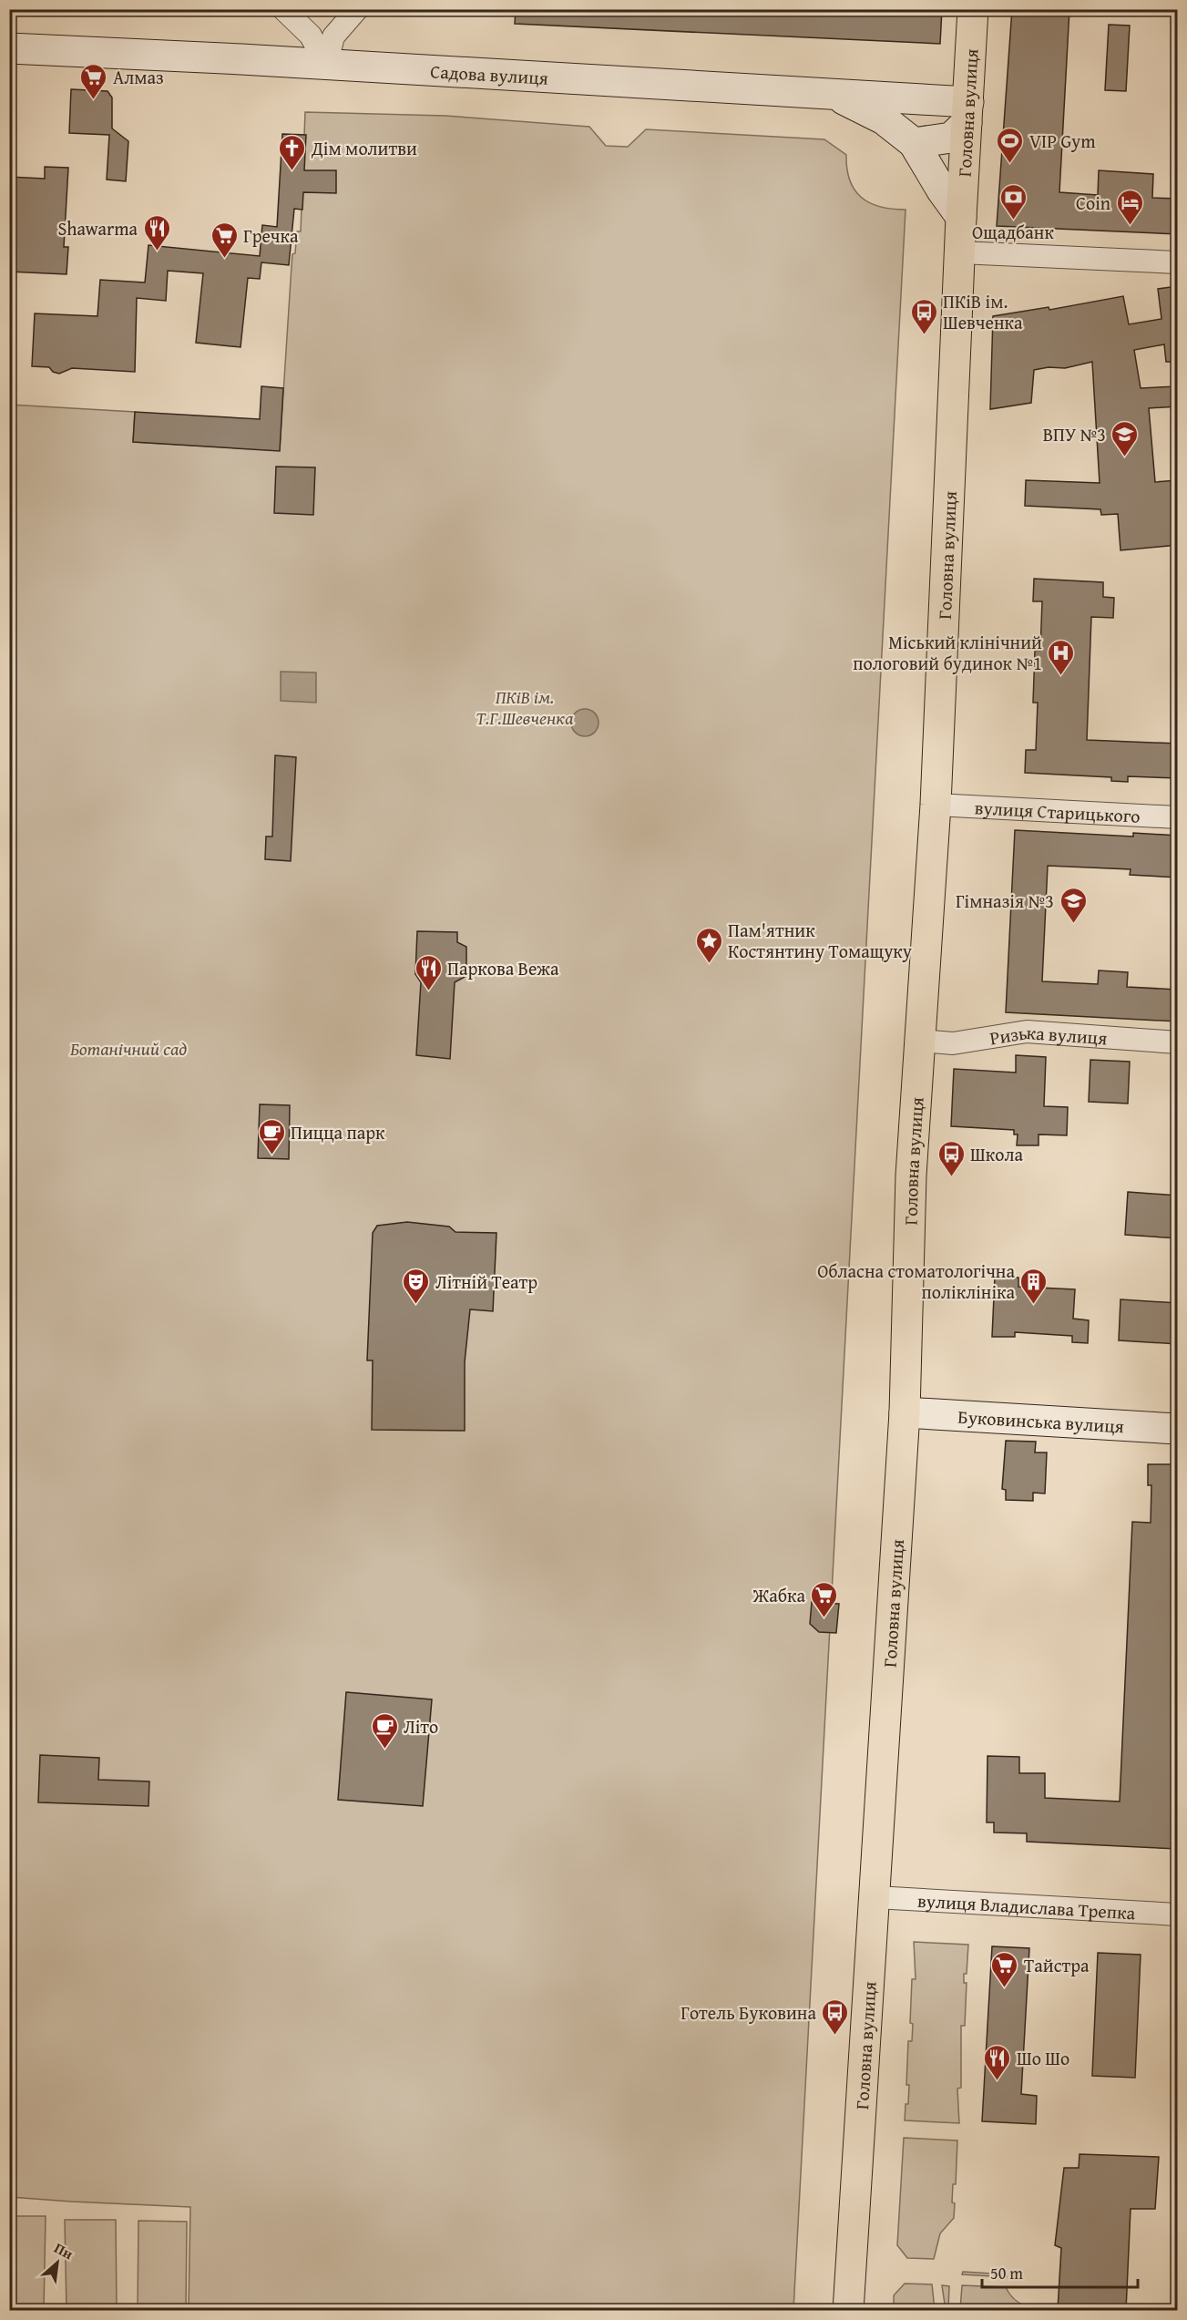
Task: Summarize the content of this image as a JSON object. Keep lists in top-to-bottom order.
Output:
{
  "streets": {
    "main road": ["Садова вулиця", "Головна вулиця", "Буковинська вулиця"],
    "street": ["вулиця Старицького", "Ризька вулиця", "вулиця Владислава Трепка"]
  },
  "crossings": [
    ["Садова вулиця", "Головна вулиця"],
    ["Головна вулиця", "вулиця Старицького"],
    ["Головна вулиця", "Ризька вулиця"],
    ["Головна вулиця", "Буковинська вулиця"],
    ["Головна вулиця", "вулиця Владислава Трепка"]
  ],
  "parks": ["ПКіВ ім. Т.Г.Шевченка", "Ботанічний сад"],
  "places": {
    "supermarket": [
      "Алмаз",
      "Гречка",
      "Жабка",
      "Тайстра"
    ],
    "sports": ["VIP Gym"],
    "church": ["Дім молитви"],
    "bank": ["Ощадбанк"],
    "hotel": ["Coin"],
    "restaurant": ["Shawarma", "Паркова Вежа", "Шо Шо"],
    "bus stop": ["ПКіВ ім. Шевченка", "Школа", "Готель Буковина"],
    "school or university": ["ВПУ №3", "Гімназія №3"],
    "hospital": ["Міський клінічний пологовий будинок №1"],
    "place": ["Пам'ятник Костянтину Томащуку"],
    "cafe": ["Пицца парк", "Літо"],
    "theatre": ["Літній Театр"],
    "building": ["Обласна стоматологічна поліклініка"]
  },
  "scale_bar": "50 m",
  "north": "top right"
}
